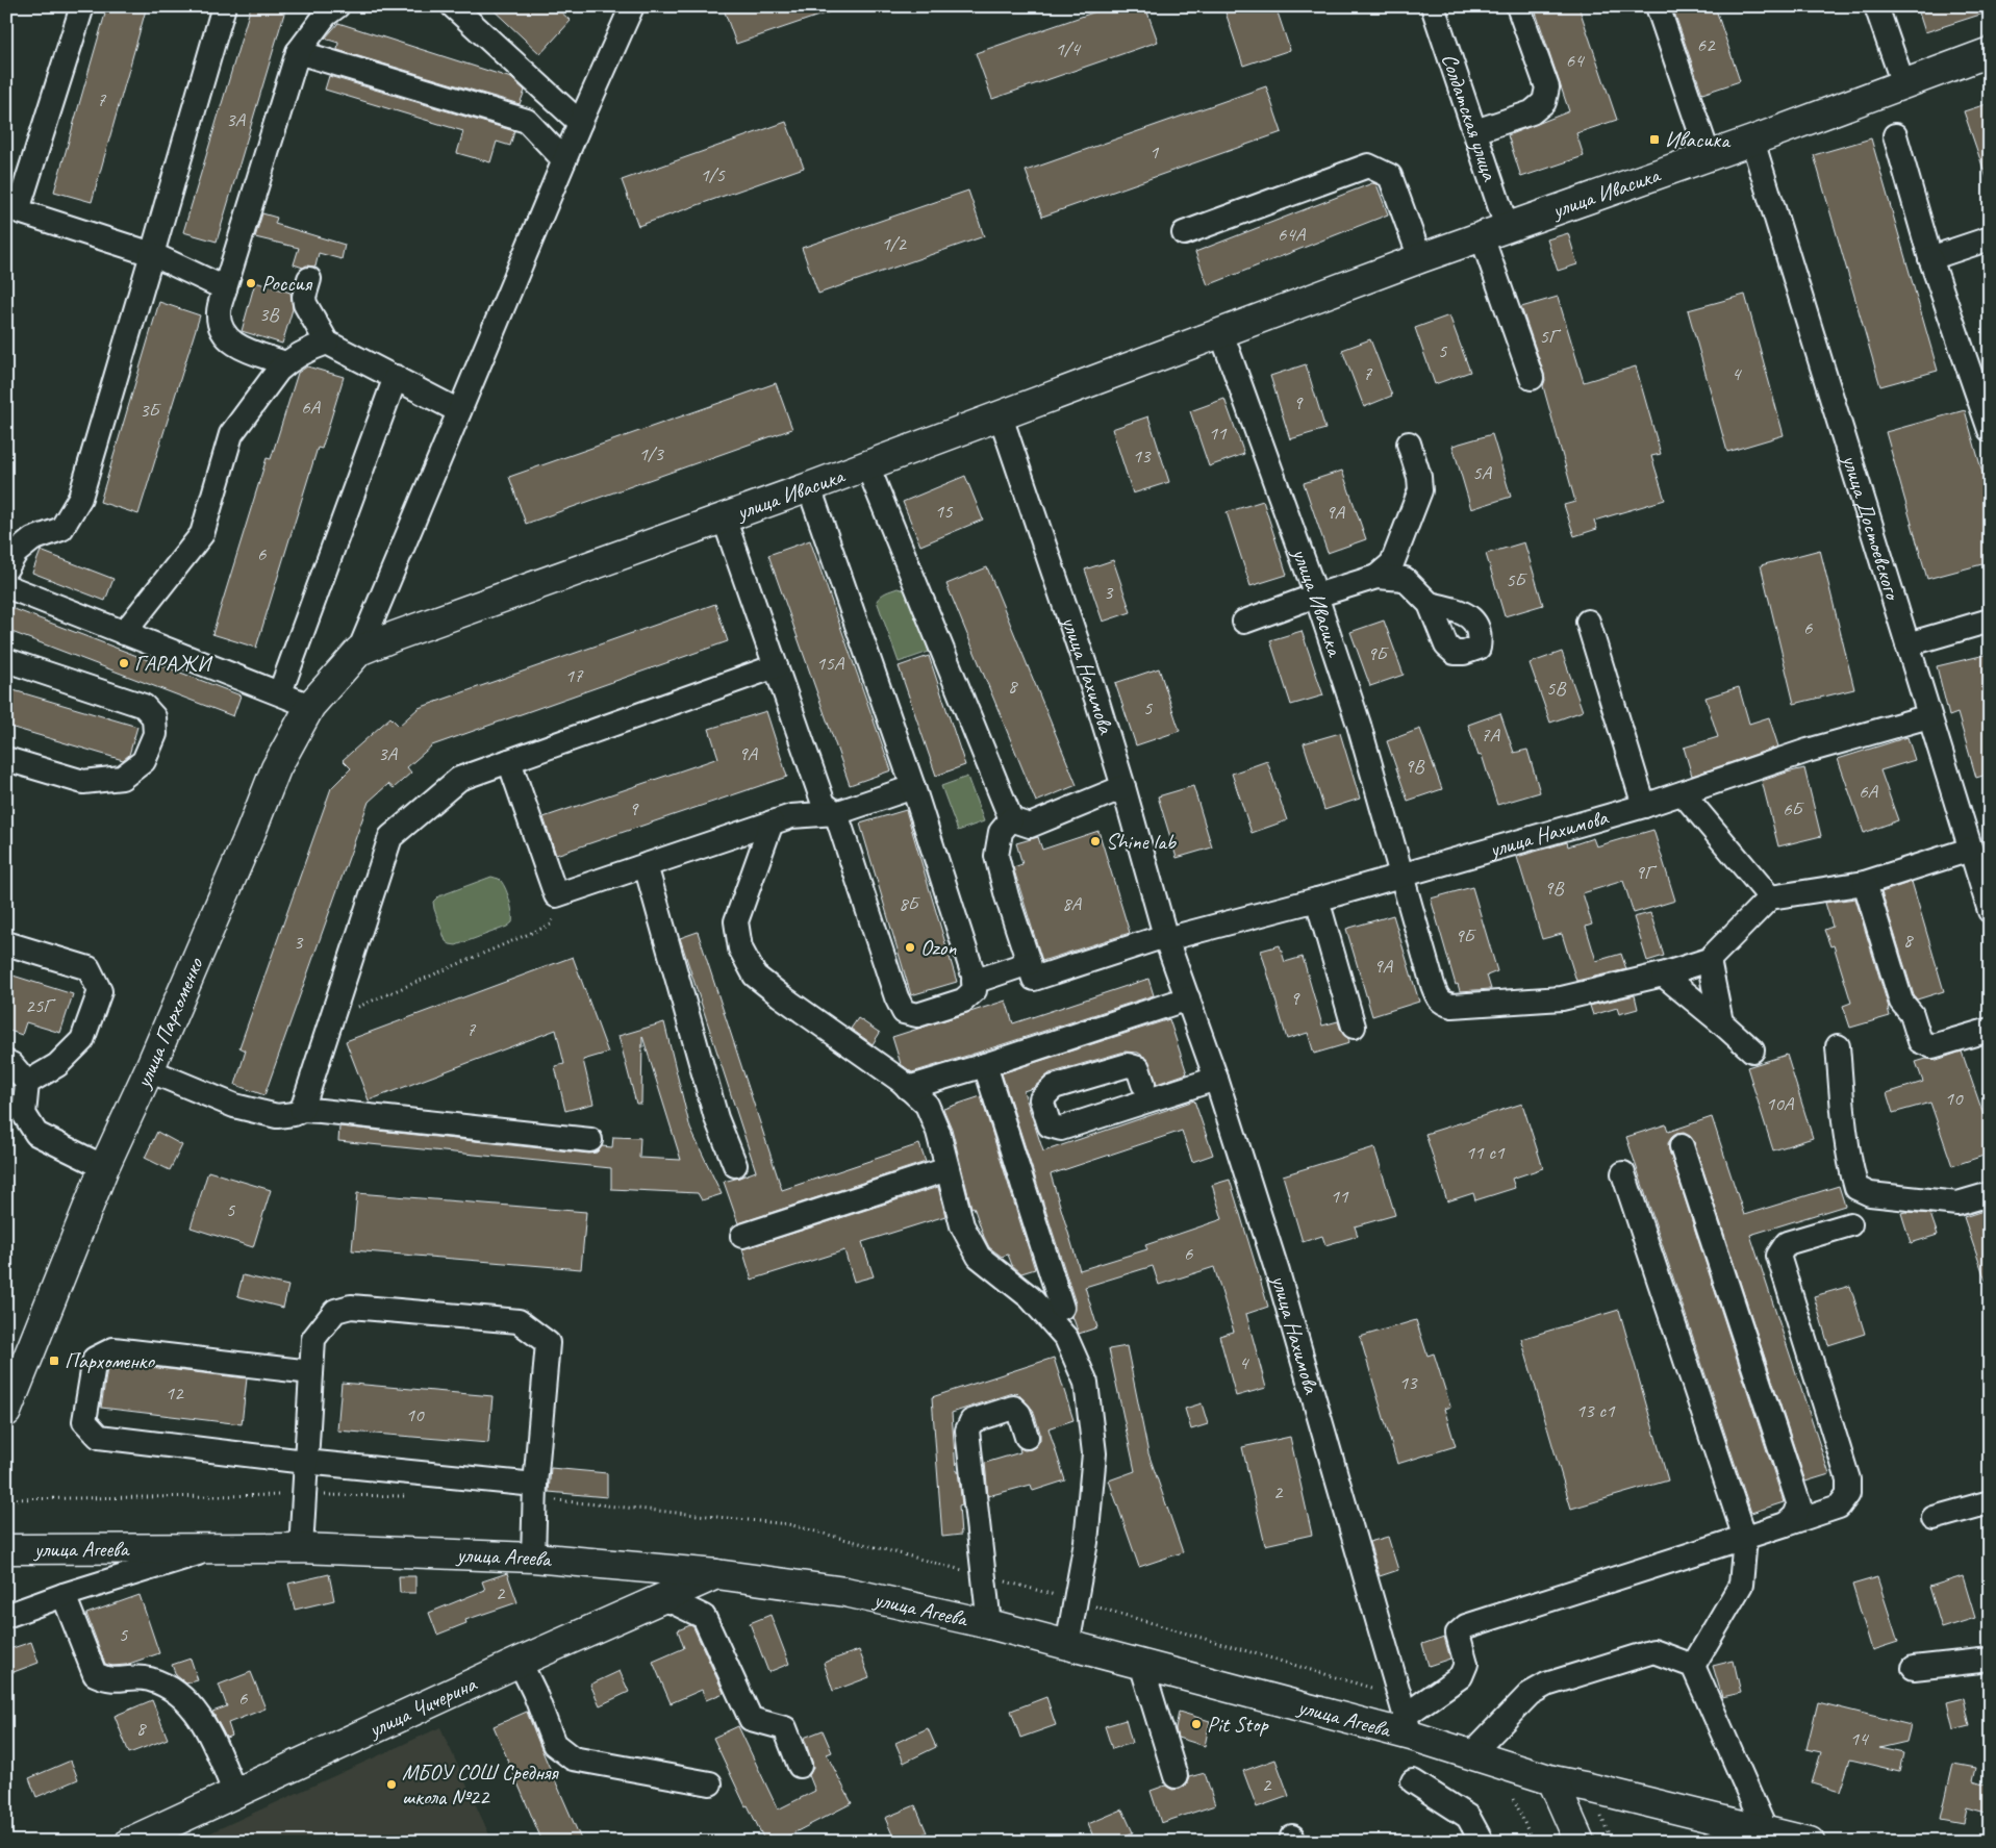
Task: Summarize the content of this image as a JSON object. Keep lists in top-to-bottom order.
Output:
{
  "streets": {
    "main road": [
      "улица Ивасика",
      "улица Пархоменко",
      "улица Агеева",
      "улица Чичерина"
    ],
    "street": ["Солдатская улица", "улица Достоевского", "улица Нахимова"]
  },
  "crossings": [
    ["Солдатская улица", "улица Ивасика"],
    ["улица Ивасика", "улица Достоевского"],
    ["улица Ивасика", "улица Нахимова"],
    ["улица Ивасика", "улица Пархоменко"],
    ["улица Достоевского", "улица Нахимова"],
    ["улица Нахимова", "улица Агеева"],
    ["улица Агеева", "улица Чичерина"]
  ],
  "places": {
    "transit": ["Ивасика", "Пархоменко"],
    "other": [
      "Россия",
      "ГАРАЖИ",
      "Shine lab",
      "Ozon",
      "Pit Stop",
      "МБОУ СОШ Средняя школа №22"
    ]
  },
  "house_numbers": [
    "62",
    "1/4",
    "64",
    "7",
    "3А",
    "1",
    "1/5",
    "64А",
    "1/2",
    "3В",
    "5Г",
    "5",
    "7",
    "4",
    "9",
    "6А",
    "3Б",
    "11",
    "1/3",
    "13",
    "5А",
    "15",
    "9А",
    "6",
    "5Б",
    "3",
    "6",
    "9Б",
    "15А",
    "17",
    "8",
    "5В",
    "5",
    "7А",
    "3А",
    "9А",
    "9В",
    "6А",
    "9",
    "6Б",
    "9Г",
    "9В",
    "8Б",
    "8А",
    "9Б",
    "8",
    "3",
    "9А",
    "9",
    "25Г",
    "7",
    "10",
    "10А",
    "11 с1",
    "11",
    "5",
    "6",
    "4",
    "13",
    "12",
    "13 с1",
    "10",
    "2",
    "2",
    "5",
    "6",
    "8",
    "14",
    "2"
  ]
}
